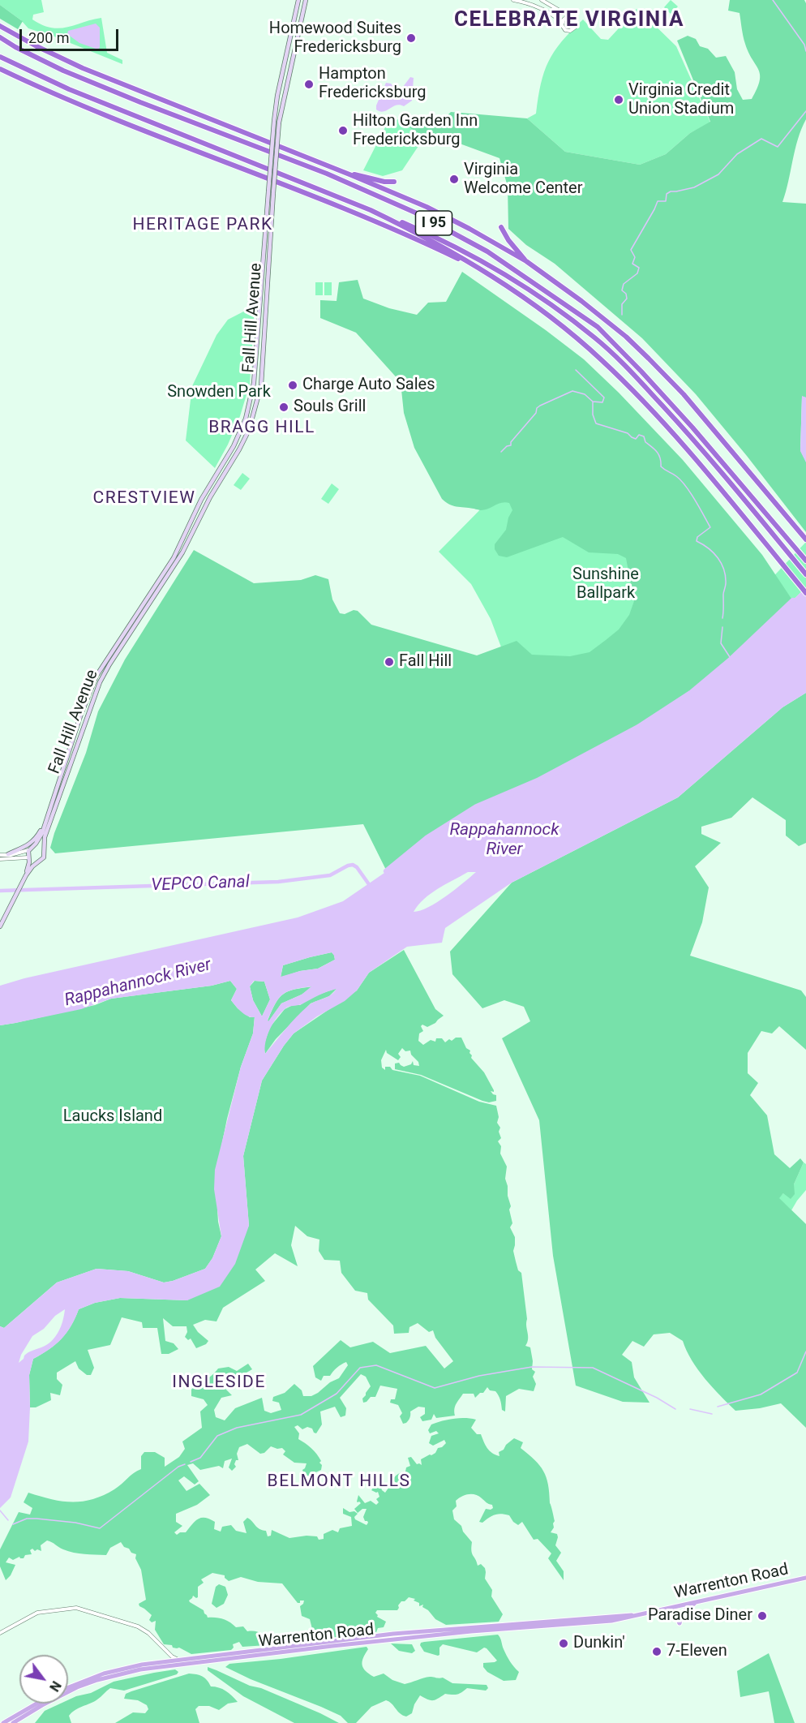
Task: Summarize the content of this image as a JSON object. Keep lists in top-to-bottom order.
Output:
{
  "streets": {
    "highway": ["I 95"],
    "main road": ["Fall Hill Avenue", "Warrenton Road"]
  },
  "districts": [
    "CELEBRATE VIRGINIA",
    "HERITAGE PARK",
    "BRAGG HILL",
    "CRESTVIEW",
    "INGLESIDE",
    "BELMONT HILLS"
  ],
  "water": ["Rappahannock River", "VEPCO Canal"],
  "parks": ["Snowden Park", "Sunshine Ballpark", "Laucks Island"],
  "places": [
    "Homewood Suites Fredericksburg",
    "Hampton Fredericksburg",
    "Virginia Credit Union Stadium",
    "Hilton Garden Inn Fredericksburg",
    "Virginia Welcome Center",
    "Charge Auto Sales",
    "Souls Grill",
    "Fall Hill",
    "Paradise Diner",
    "Dunkin'",
    "7-Eleven"
  ],
  "scale_bar": "200 m",
  "north": "bottom right"
}
